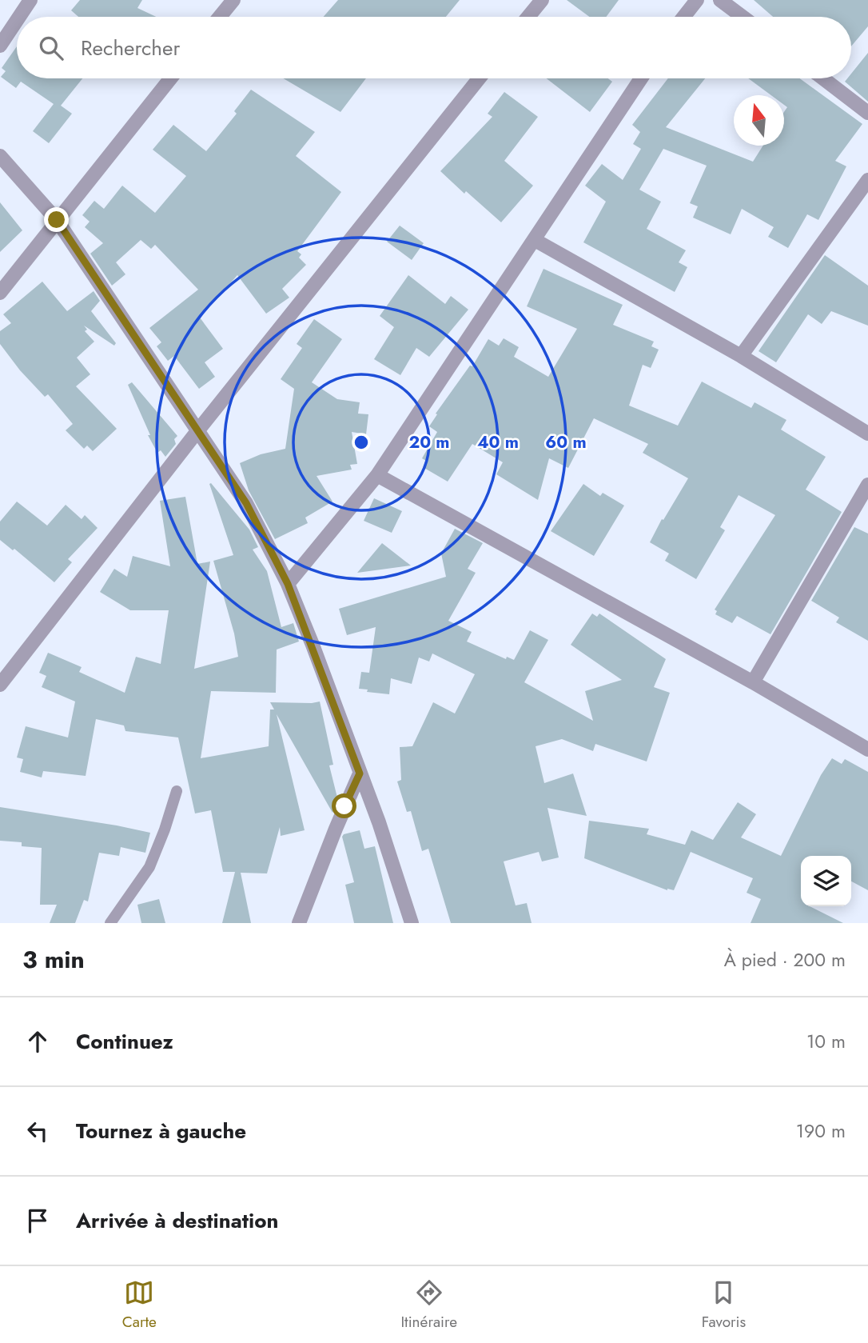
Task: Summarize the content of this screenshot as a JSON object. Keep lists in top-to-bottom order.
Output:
{
  "north": "top",
  "page": {
    "search": "Rechercher",
    "heading": ["3 min", "À pied · 200 m"],
    "list": [
      ["Continuez", "10 m"],
      ["Tournez à gauche", "190 m"],
      "Arrivée à destination"
    ],
    "nav": ["Carte", "Itinéraire", "Favoris"]
  },
  "rings": ["20 m", "40 m", "60 m"]
}
